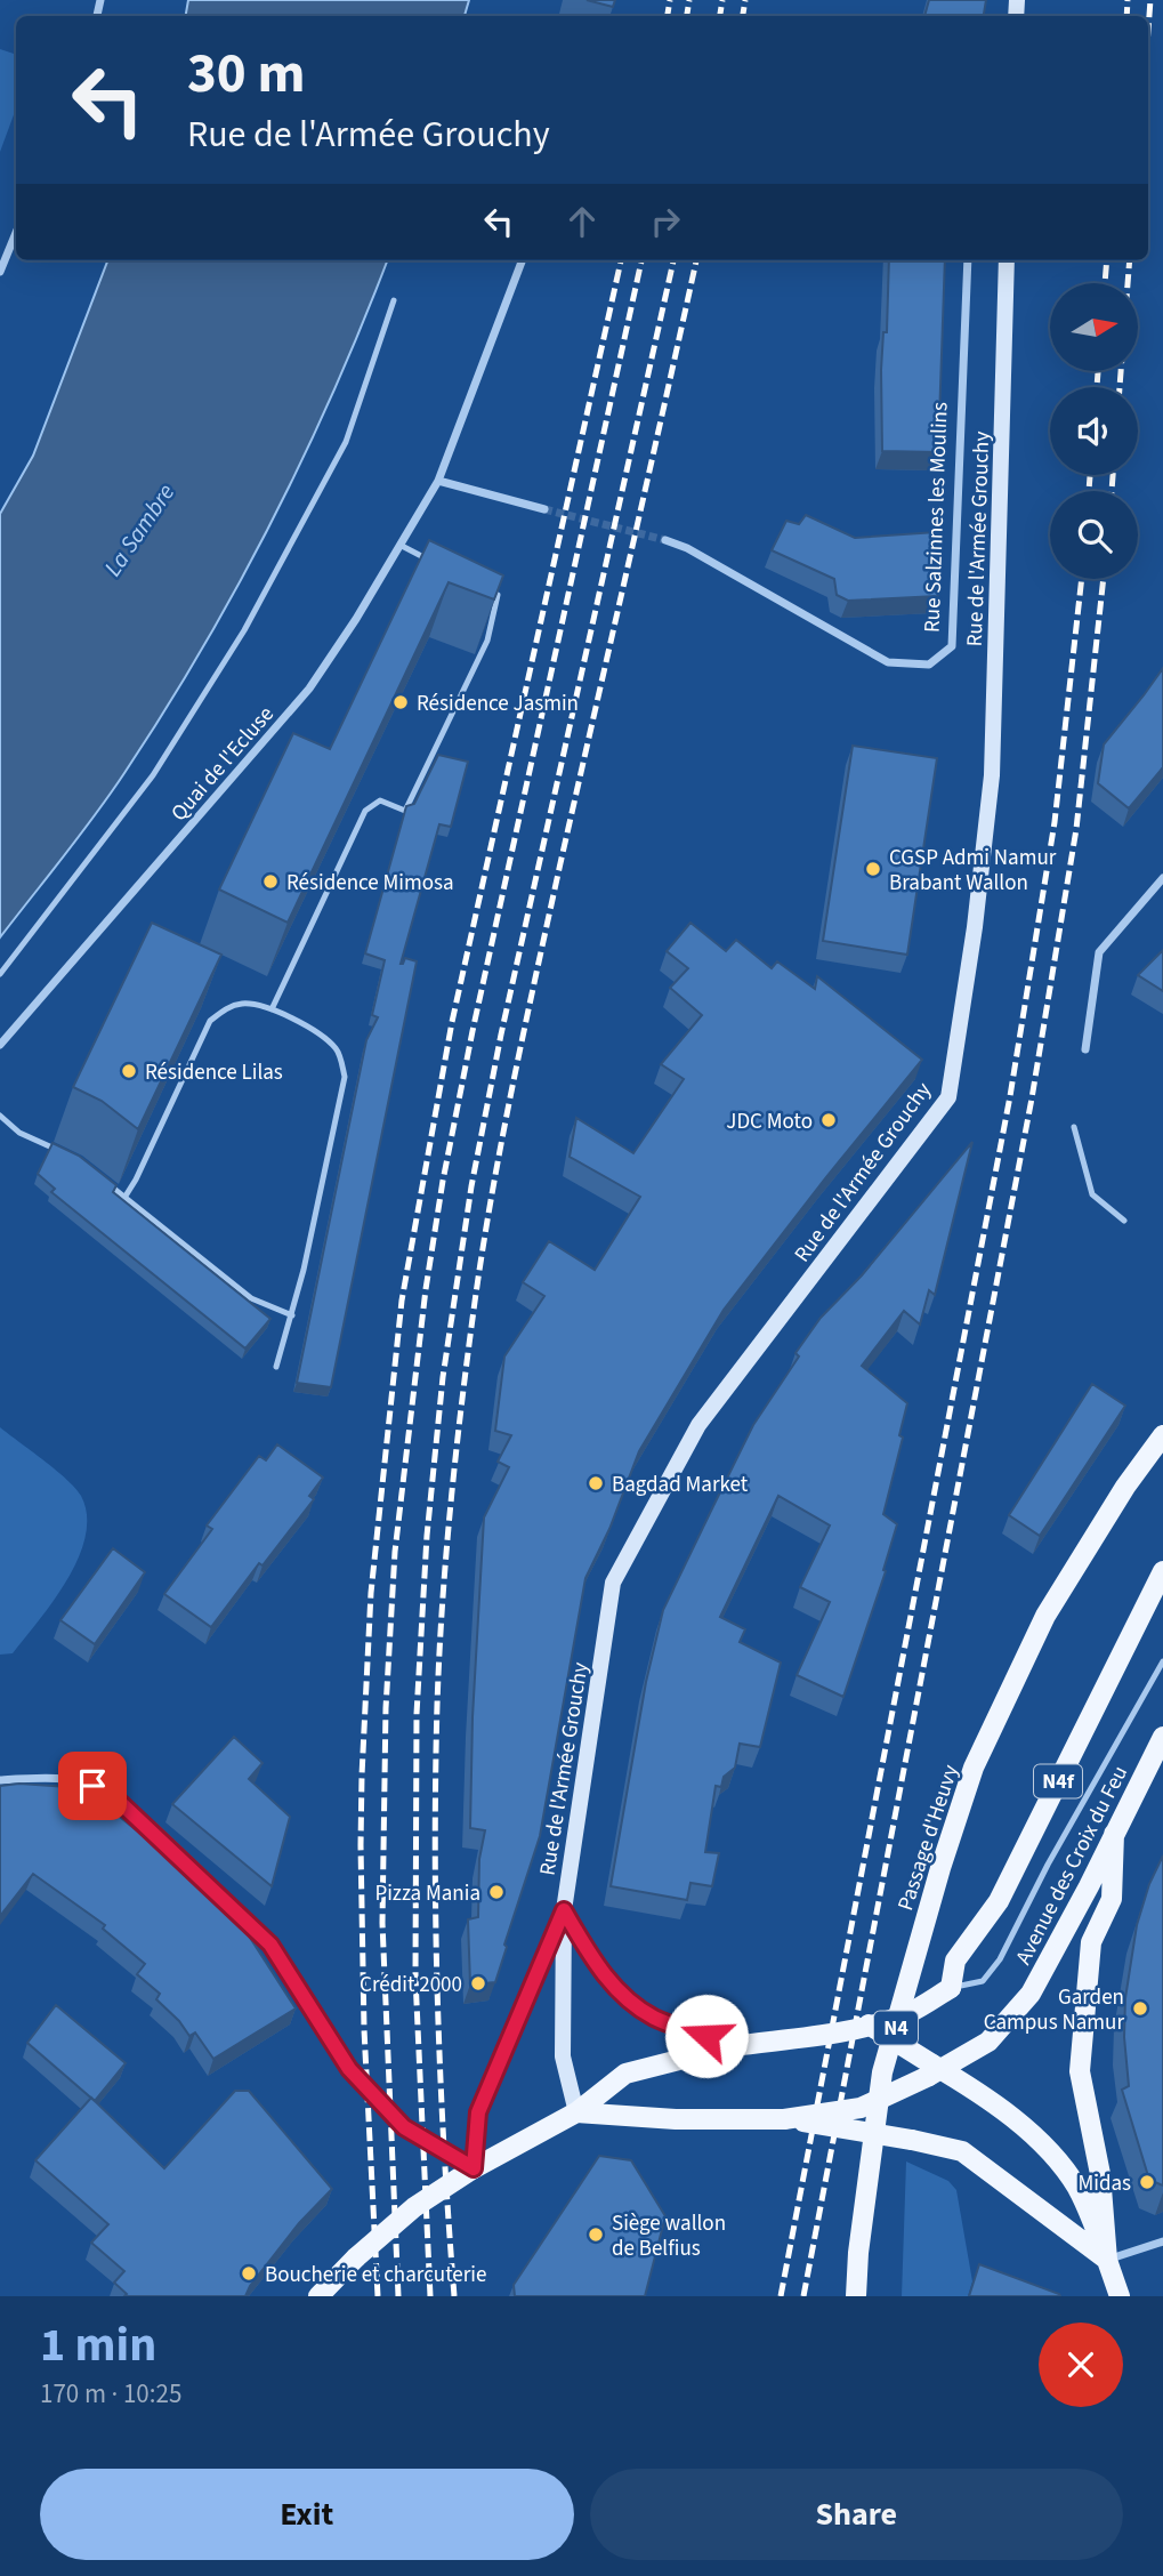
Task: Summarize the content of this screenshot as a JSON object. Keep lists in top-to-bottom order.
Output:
{
  "streets": {
    "main road": [
      "N4f",
      "Passage d'Heuvy",
      "Avenue des Croix du Feu",
      "N4"
    ],
    "street": ["Rue Salzinnes les Moulins", "Rue de l'Armée Grouchy", "Quai de l'Ecluse"]
  },
  "water": ["La Sambre"],
  "places": [
    "Résidence Jasmin",
    "CGSP Admi Namur Brabant Wallon",
    "Résidence Mimosa",
    "Résidence Lilas",
    "JDC Moto",
    "Bagdad Market",
    "Pizza Mania",
    "Crédit 2000",
    "Garden Campus Namur",
    "Midas",
    "Siège wallon de Belfius",
    "Boucherie et charcuterie"
  ],
  "north": "right",
  "page": {
    "turn": ["30 m", "Rue de l'Armée Grouchy"],
    "heading": ["1 min", "170 m · 10:25"],
    "buttons": ["Exit", "Share"]
  }
}
